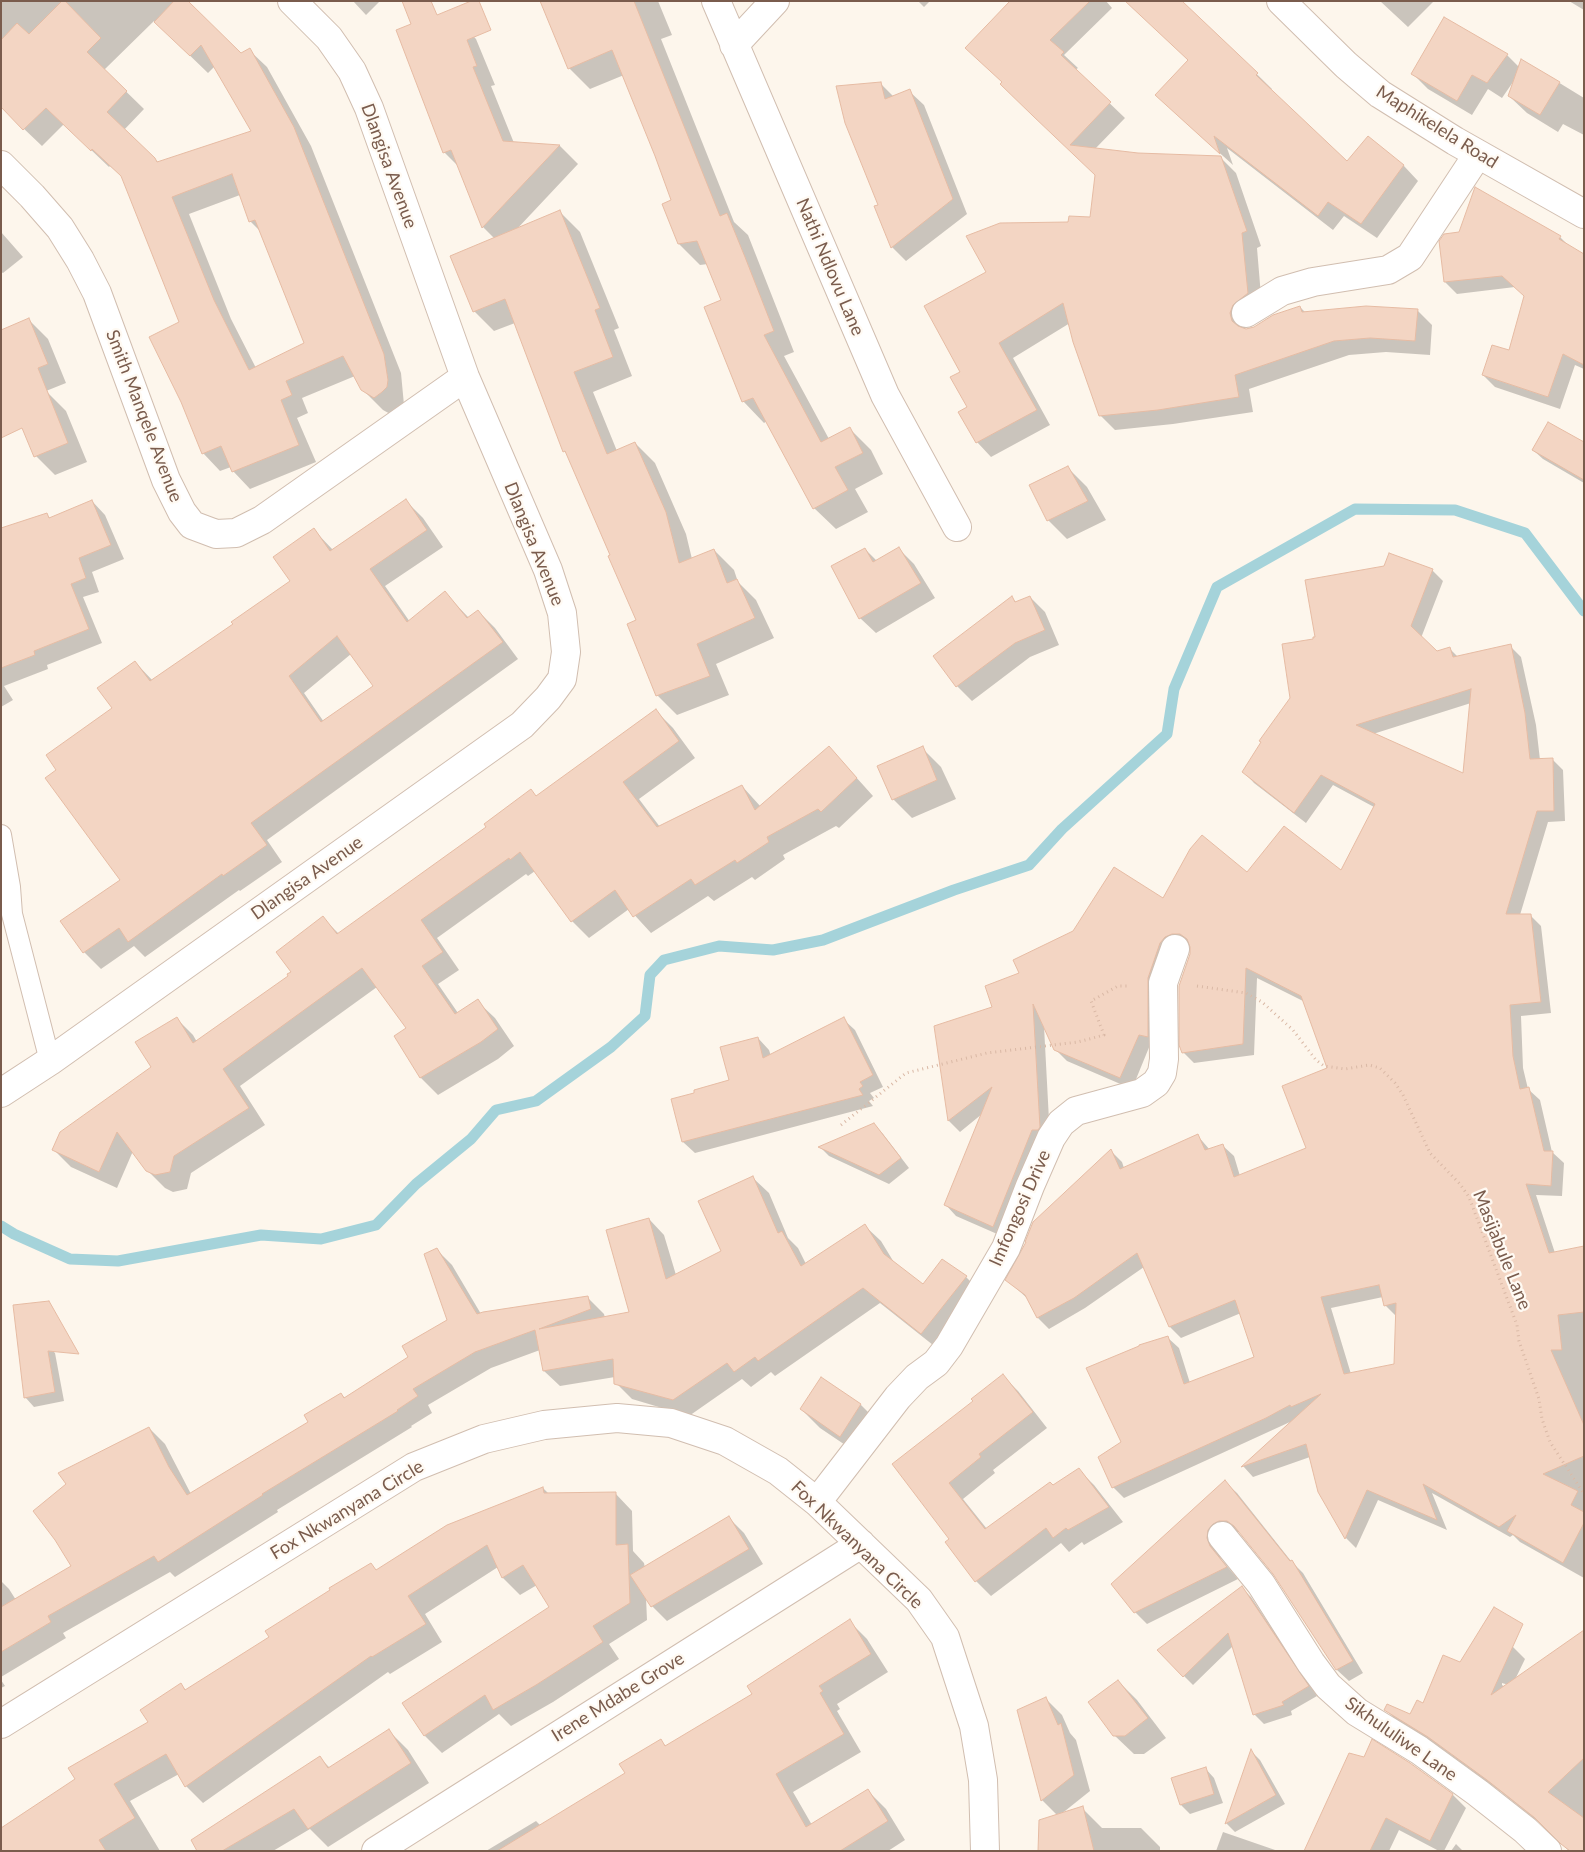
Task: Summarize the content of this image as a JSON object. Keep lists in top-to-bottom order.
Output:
{
  "streets": {
    "street": [
      "Maphikelela Road",
      "Dlangisa Avenue",
      "Nathi Ndlovu Lane",
      "Smith Manqele Avenue",
      "Imfongosi Drive",
      "Fox Nkwanyana Circle",
      "Irene Mdabe Grove",
      "Sikhululiwe Lane"
    ],
    "path": ["Masijabule Lane"]
  },
  "crossings": [
    ["Dlangisa Avenue", "Smith Manqele Avenue"],
    ["Imfongosi Drive", "Masijabule Lane"],
    ["Imfongosi Drive", "Fox Nkwanyana Circle"],
    ["Fox Nkwanyana Circle", "Irene Mdabe Grove"]
  ]
}
